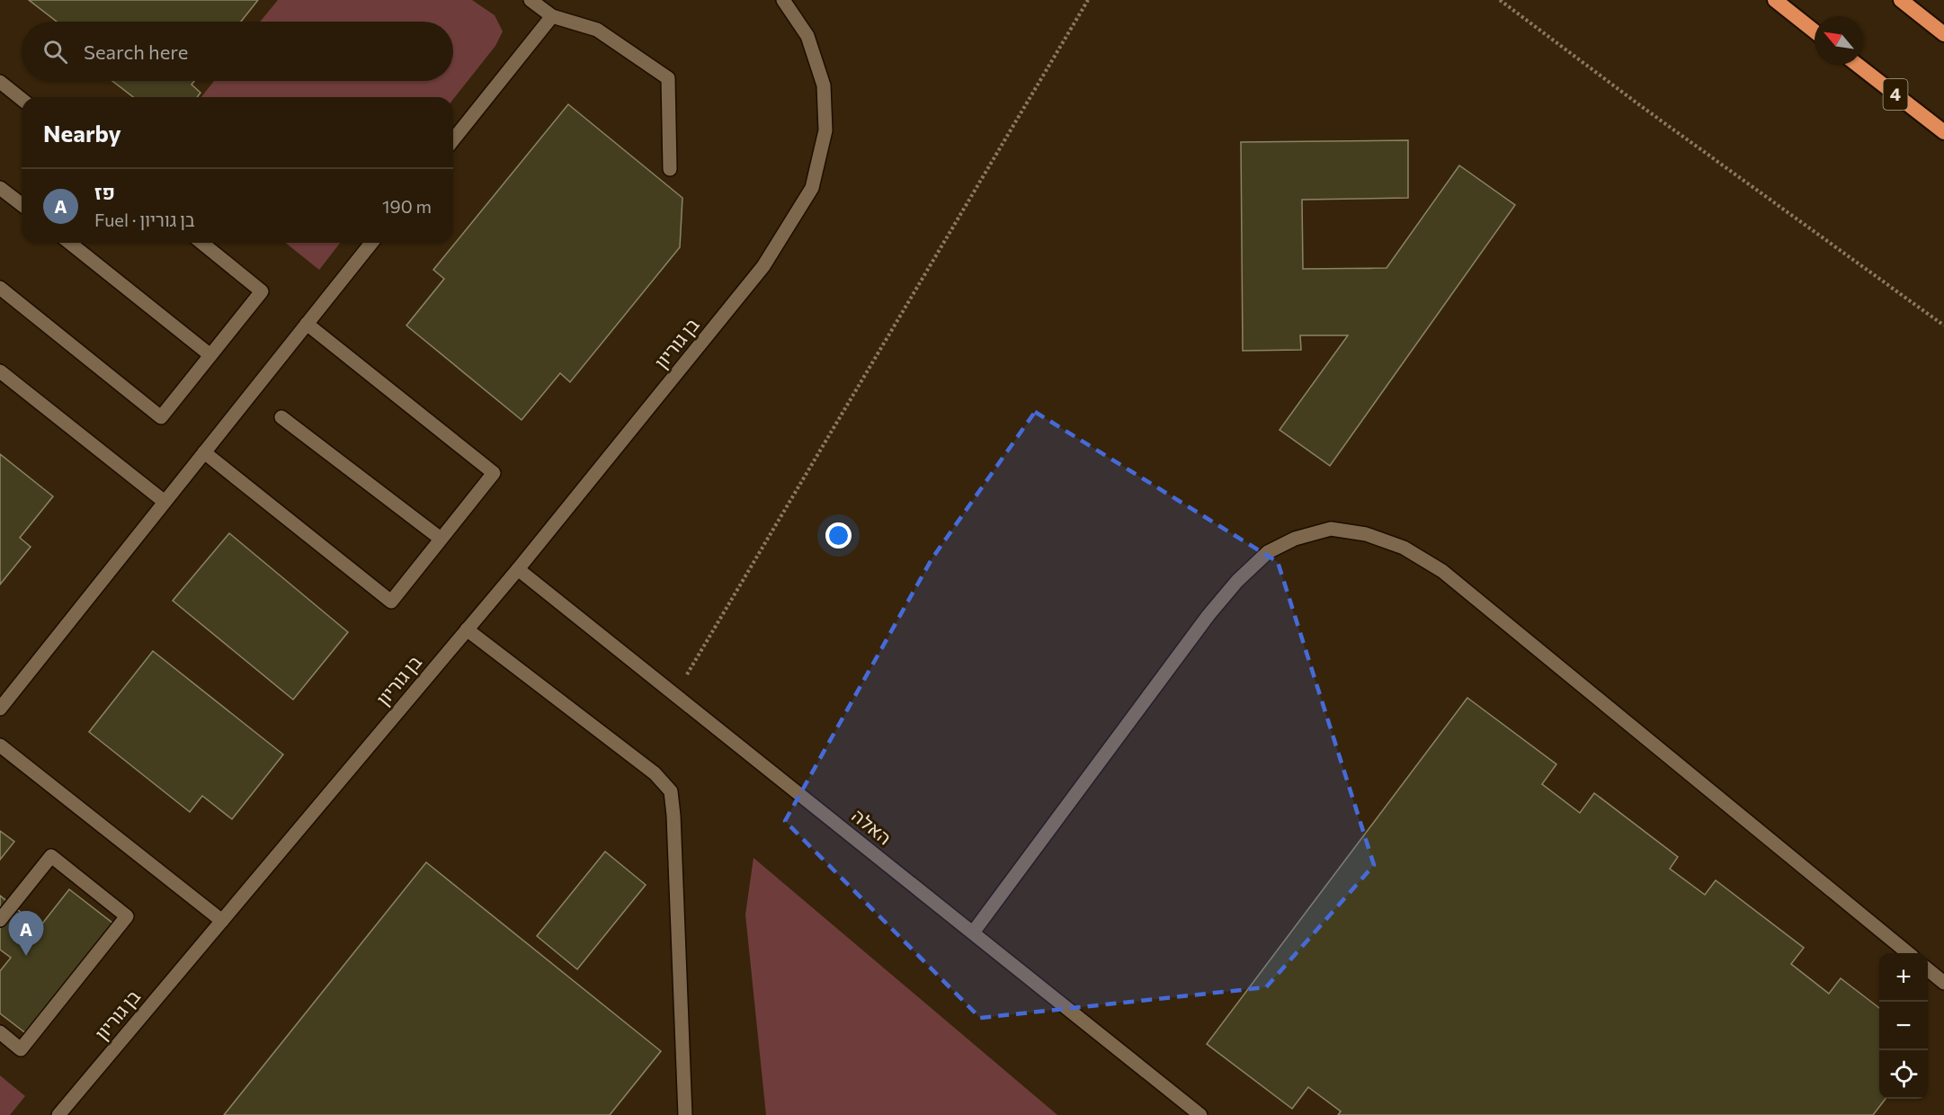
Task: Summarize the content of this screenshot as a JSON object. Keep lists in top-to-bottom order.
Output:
{
  "streets": {
    "highway": ["4"],
    "street": ["בן גוריון", "האלה"]
  },
  "crossings": [
    ["בן גוריון", "האלה"]
  ],
  "north": "top left",
  "page": {
    "search": "Search here",
    "heading": "Nearby",
    "list": [
      {
        "mark": "A",
        "name": "פז",
        "note": "Fuel · בן גוריון",
        "value": "190 m"
      }
    ],
    "pins": "A",
    "map_buttons": ["+", "−"]
  }
}
